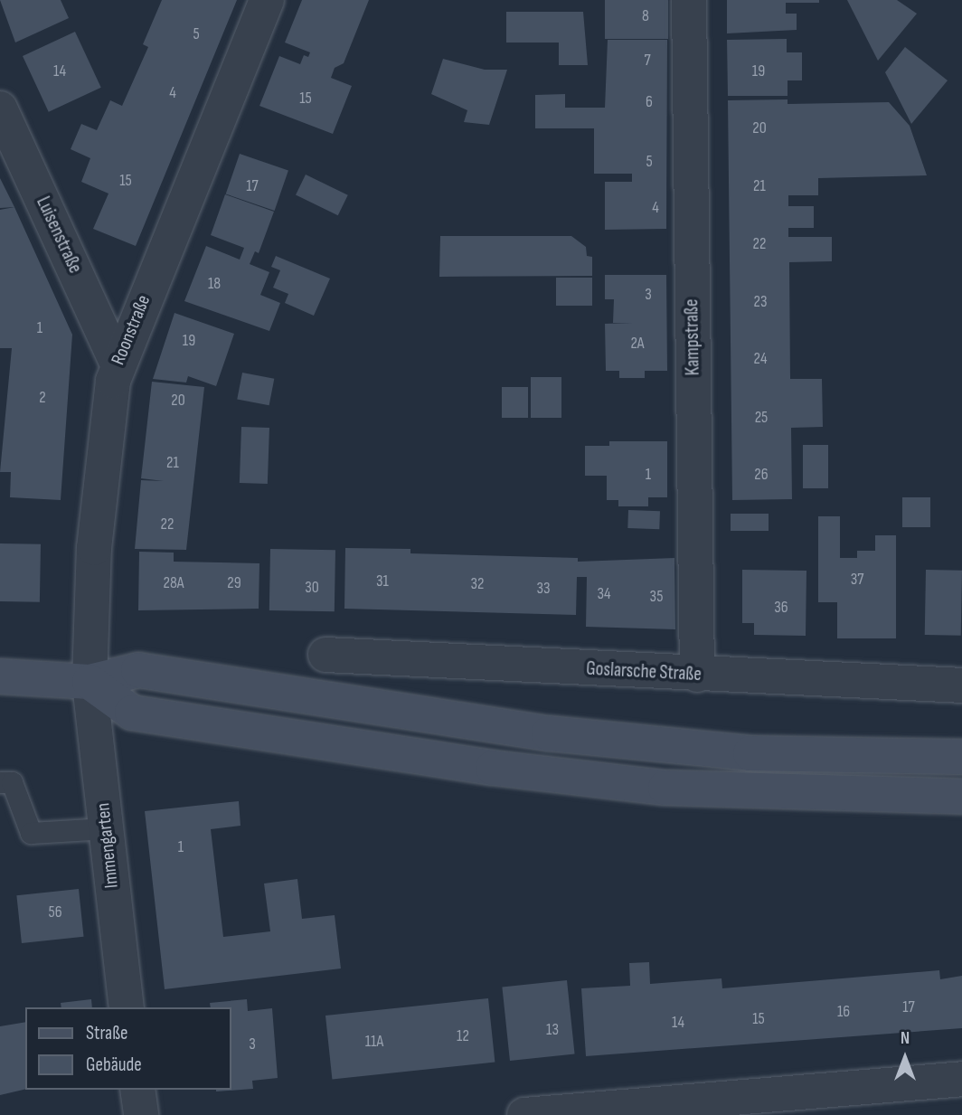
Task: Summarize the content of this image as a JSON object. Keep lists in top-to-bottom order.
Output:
{
  "streets": {
    "street": [
      "Luisenstraße",
      "Roonstraße",
      "Kampstraße",
      "Goslarsche Straße",
      "Immengarten"
    ]
  },
  "crossings": [
    ["Luisenstraße", "Roonstraße"],
    ["Roonstraße", "Immengarten"],
    ["Kampstraße", "Goslarsche Straße"]
  ],
  "house_numbers": [
    "8",
    "5",
    "7",
    "14",
    "19",
    "4",
    "15",
    "6",
    "20",
    "5",
    "15",
    "17",
    "21",
    "4",
    "22",
    "18",
    "3",
    "23",
    "1",
    "19",
    "2A",
    "24",
    "2",
    "20",
    "25",
    "21",
    "1",
    "26",
    "22",
    "37",
    "31",
    "28A",
    "29",
    "32",
    "30",
    "33",
    "34",
    "35",
    "36",
    "1",
    "56",
    "17",
    "16",
    "15",
    "14",
    "13",
    "12",
    "11A",
    "3"
  ],
  "legend": ["Straße", "Gebäude"],
  "north": "top"
}
